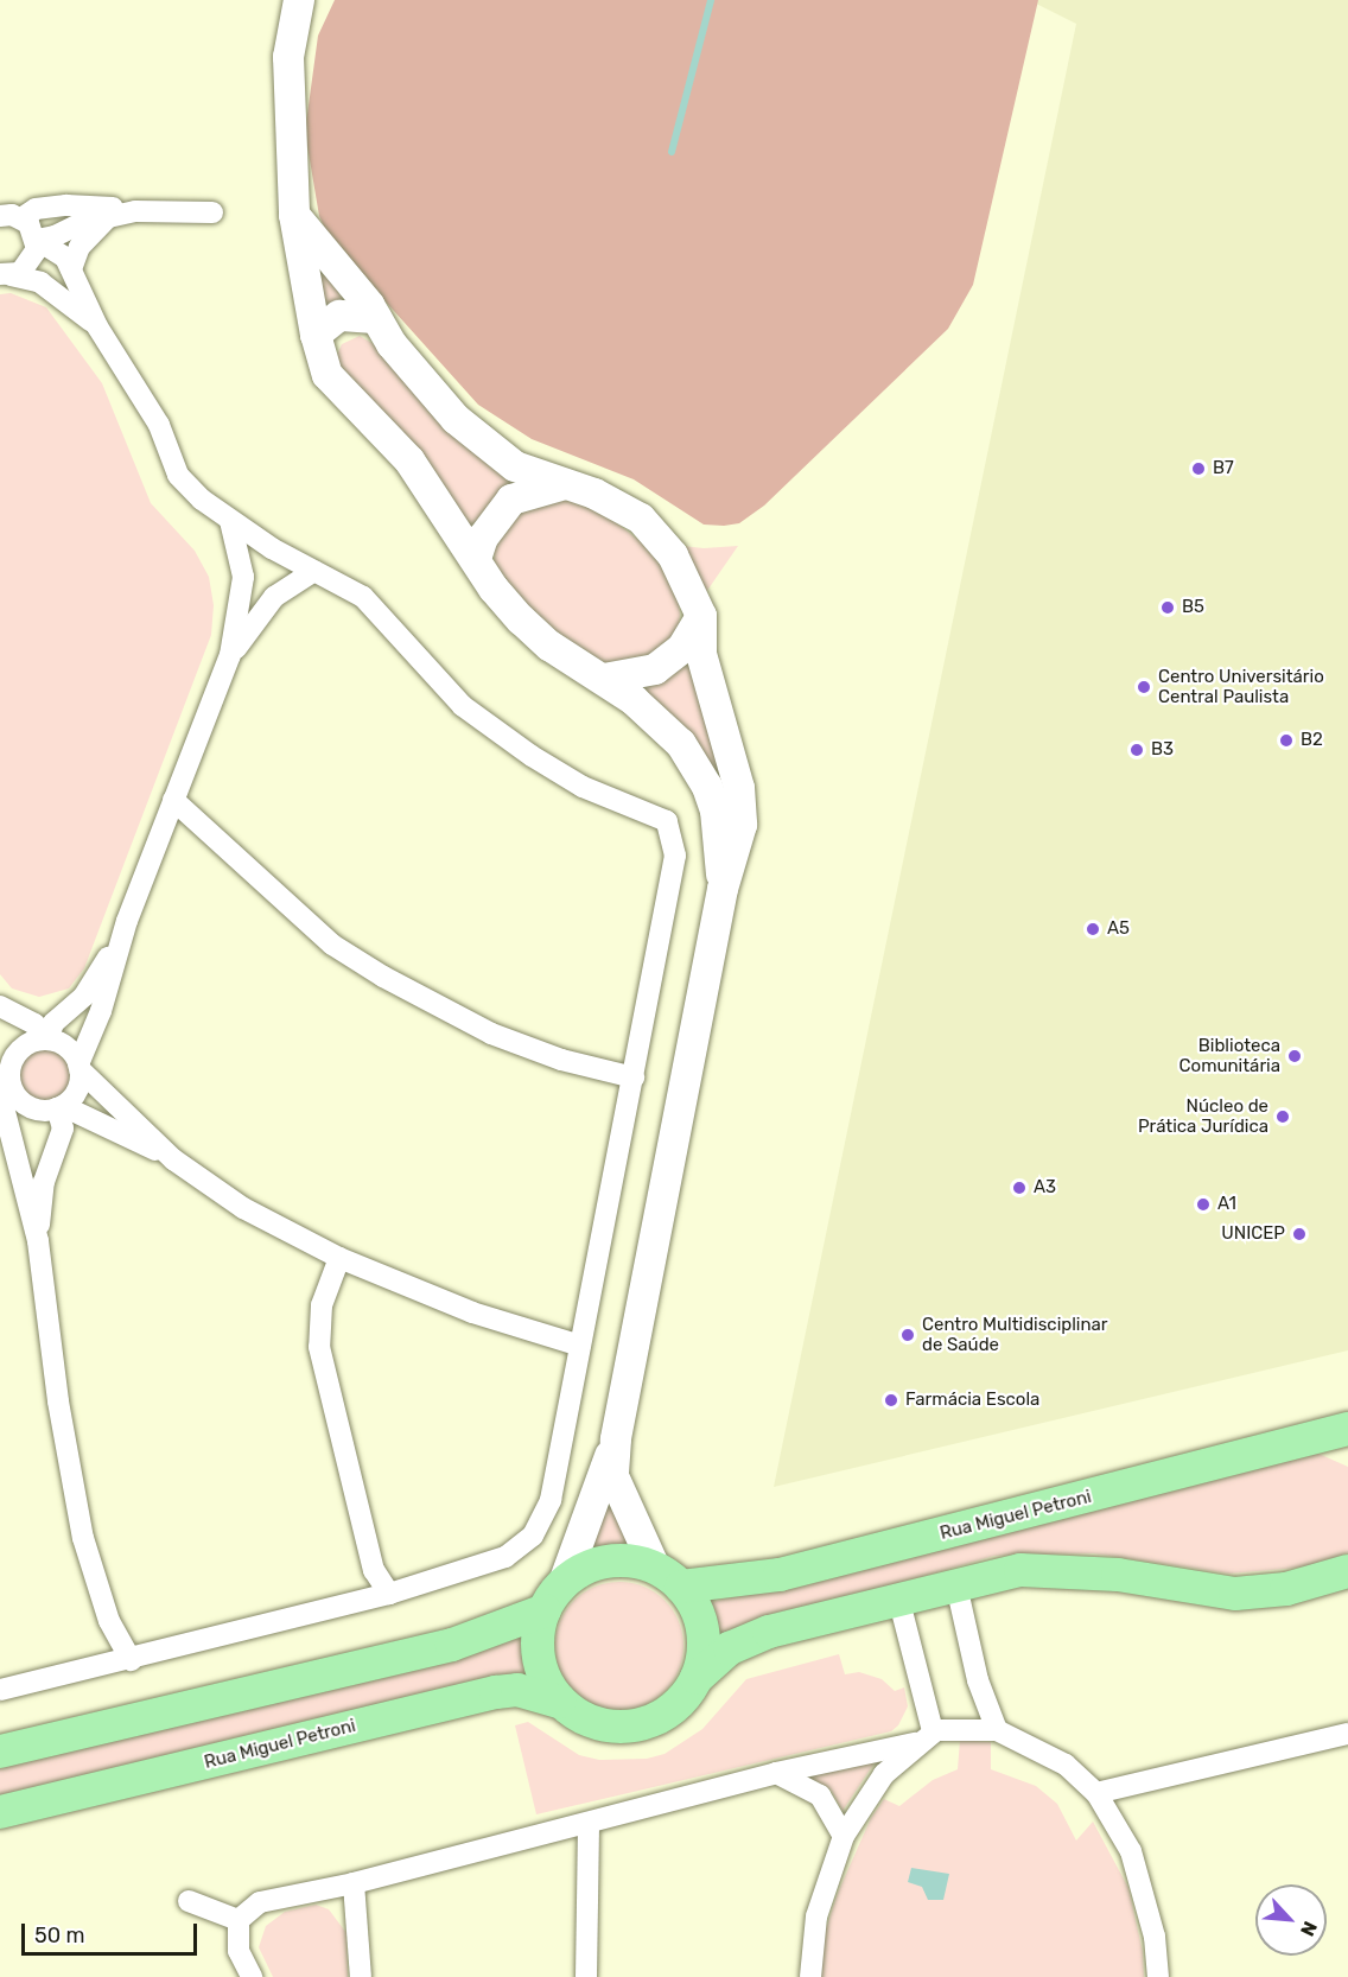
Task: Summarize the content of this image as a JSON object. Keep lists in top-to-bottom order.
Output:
{
  "streets": {
    "main road": ["Rua Miguel Petroni"]
  },
  "places": [
    "B7",
    "B5",
    "Centro Universitário Central Paulista",
    "B2",
    "B3",
    "A5",
    "Biblioteca Comunitária",
    "Núcleo de Prática Jurídica",
    "A3",
    "A1",
    "UNICEP",
    "Centro Multidisciplinar de Saúde",
    "Farmácia Escola"
  ],
  "scale_bar": "50 m",
  "north": "bottom right"
}
